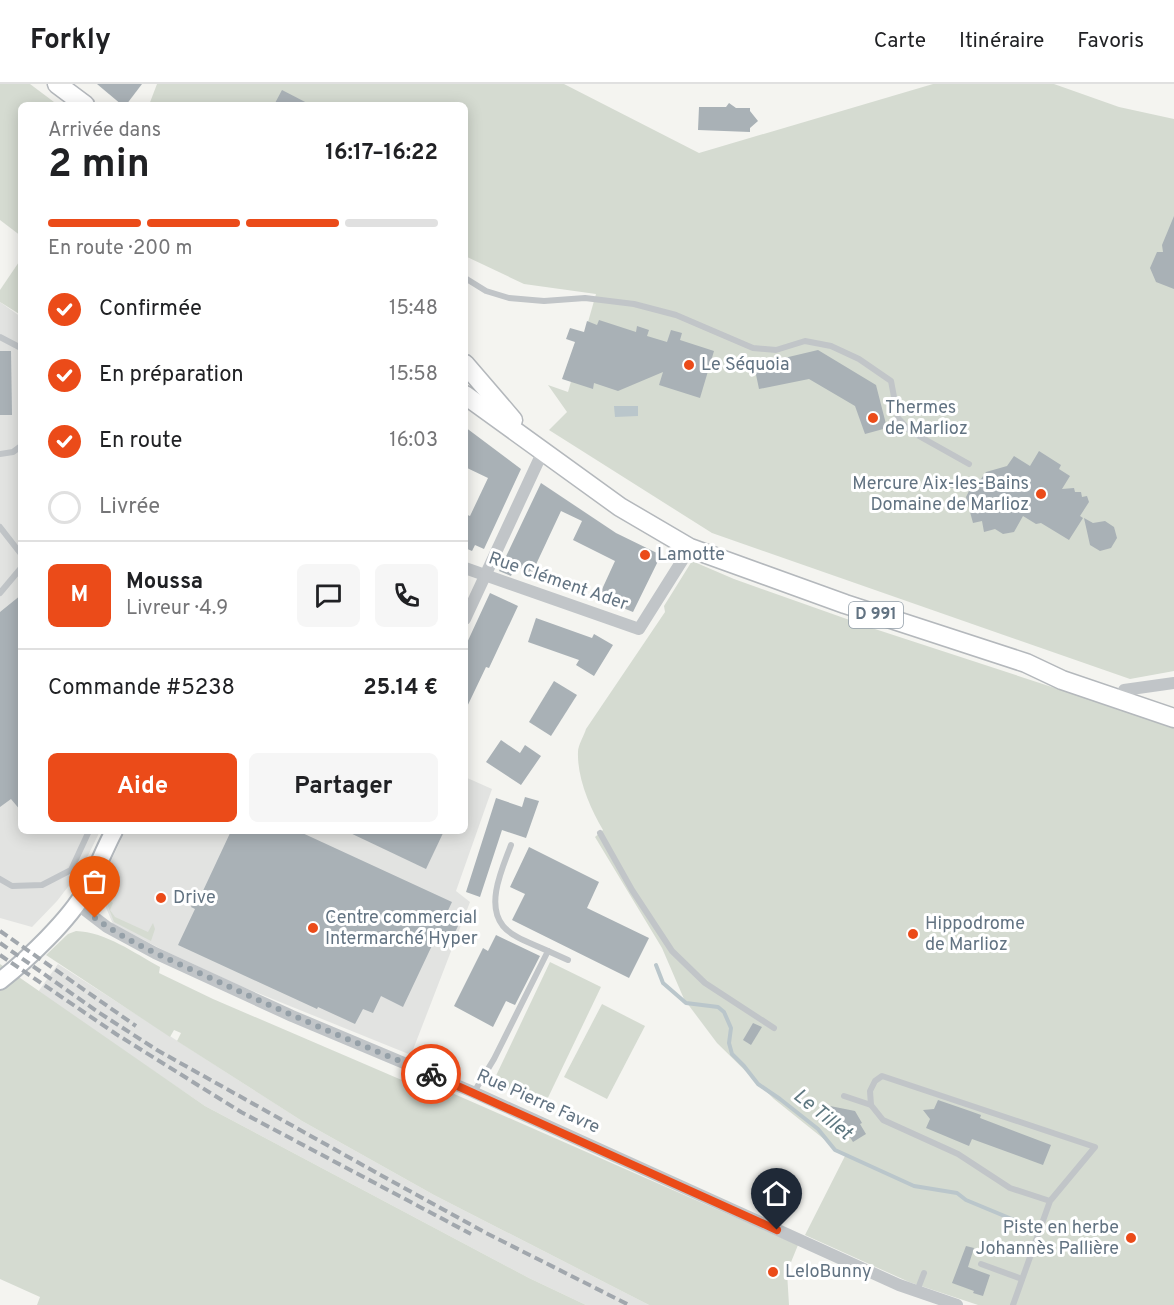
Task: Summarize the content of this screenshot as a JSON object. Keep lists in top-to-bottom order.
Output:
{
  "streets": {
    "main road": ["D 991"],
    "street": ["Rue Clément Ader", "Rue Pierre Favre"]
  },
  "water": ["Le Tillet"],
  "places": [
    "Le Séquoia",
    "Thermes de Marlioz",
    "Mercure Aix-les-Bains Domaine de Marlioz",
    "Lamotte",
    "Drive",
    "Centre commercial Intermarché Hyper",
    "Hippodrome de Marlioz",
    "Piste en herbe Johannès Pallière",
    "LeloBunny"
  ],
  "page": {
    "header": "Forkly",
    "nav": ["Carte", "Itinéraire", "Favoris"],
    "heading": ["2 min", "Arrivée dans", "16:17–16:22"],
    "panel": [
      "Moussa",
      "Livreur · 4.9",
      "Commande #5238",
      "25.14 €"
    ],
    "bar": "En route · 200 m",
    "list": [
      ["Confirmée", "15:48"],
      ["En préparation", "15:58"],
      ["En route", "16:03"],
      "Livrée"
    ],
    "round": "M",
    "buttons": ["Aide", "Partager"]
  }
}
